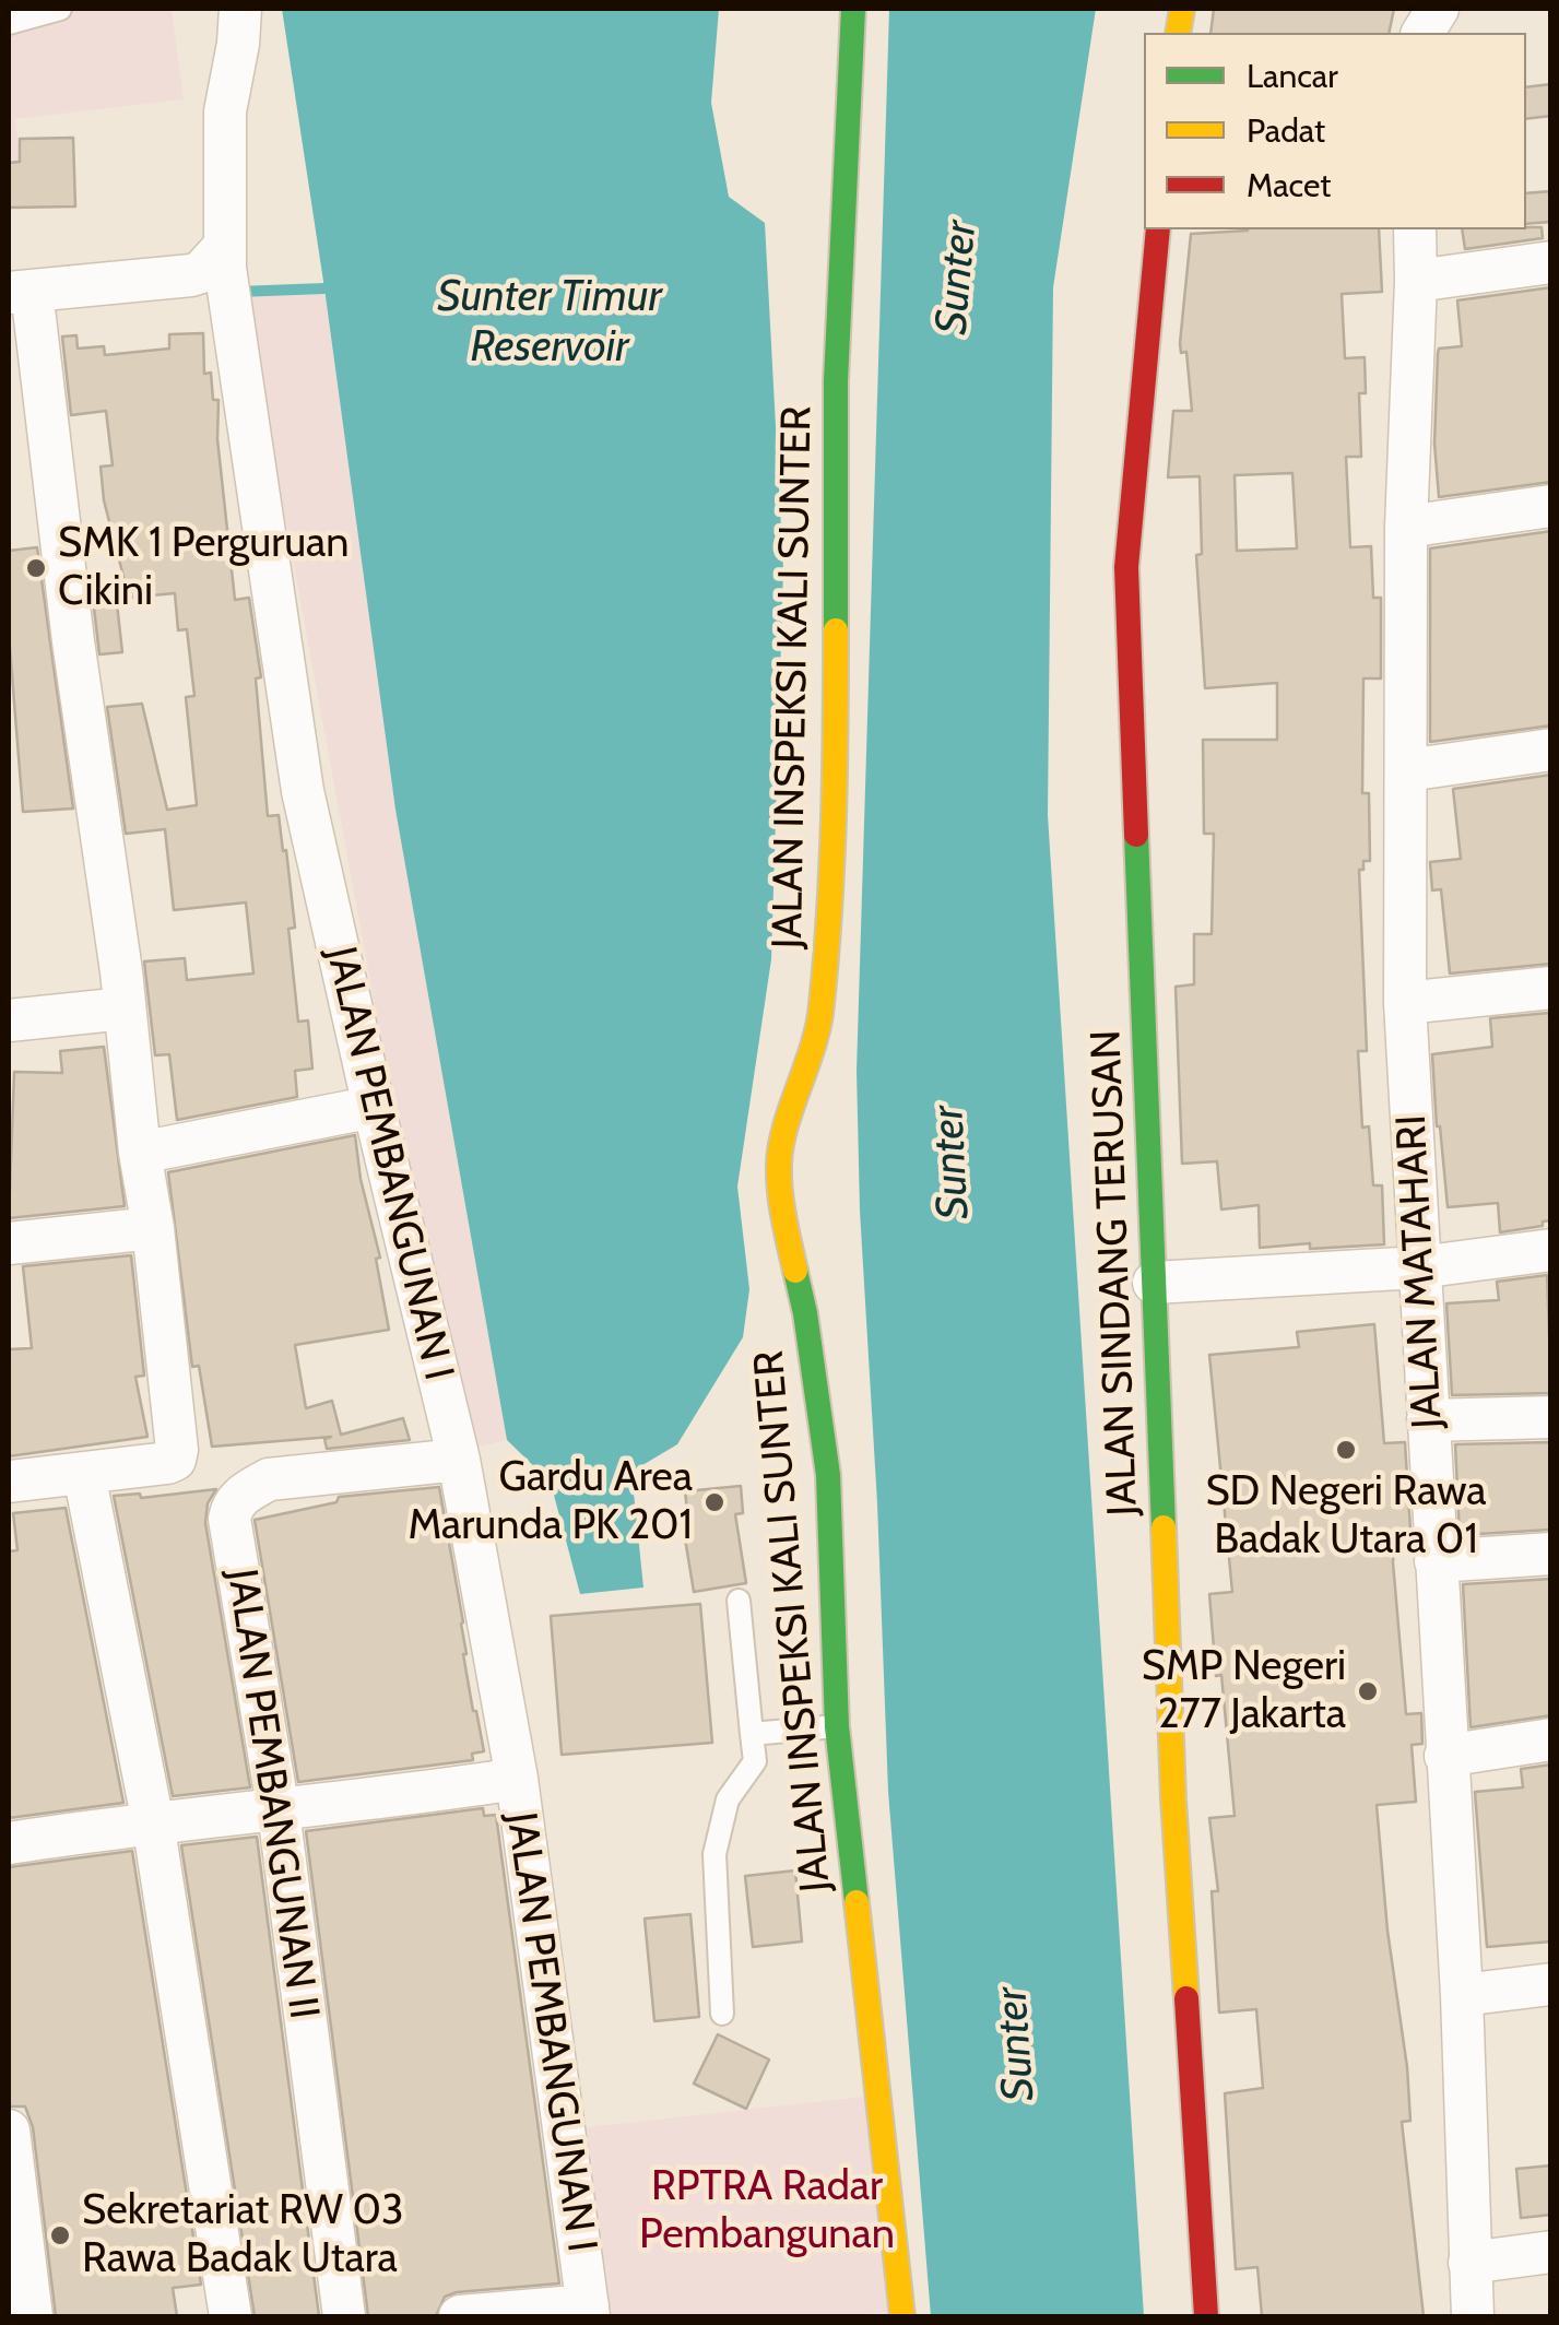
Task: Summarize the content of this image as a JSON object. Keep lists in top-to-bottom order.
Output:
{
  "streets": {
    "street": [
      "JALAN INSPEKSI KALI SUNTER",
      "JALAN PEMBANGUNAN I",
      "JALAN MATAHARI",
      "JALAN SINDANG TERUSAN",
      "JALAN PEMBANGUNAN II"
    ]
  },
  "crossings": [
    ["JALAN PEMBANGUNAN I", "JALAN PEMBANGUNAN II"]
  ],
  "water": ["Sunter", "Sunter Timur Reservoir"],
  "parks": ["RPTRA Radar Pembangunan"],
  "places": [
    "SMK 1 Perguruan Cikini",
    "SD Negeri Rawa Badak Utara 01",
    "Gardu Area Marunda PK 201",
    "SMP Negeri 277 Jakarta",
    "Sekretariat RW 03 Rawa Badak Utara"
  ],
  "legend": ["Lancar", "Padat", "Macet"]
}
